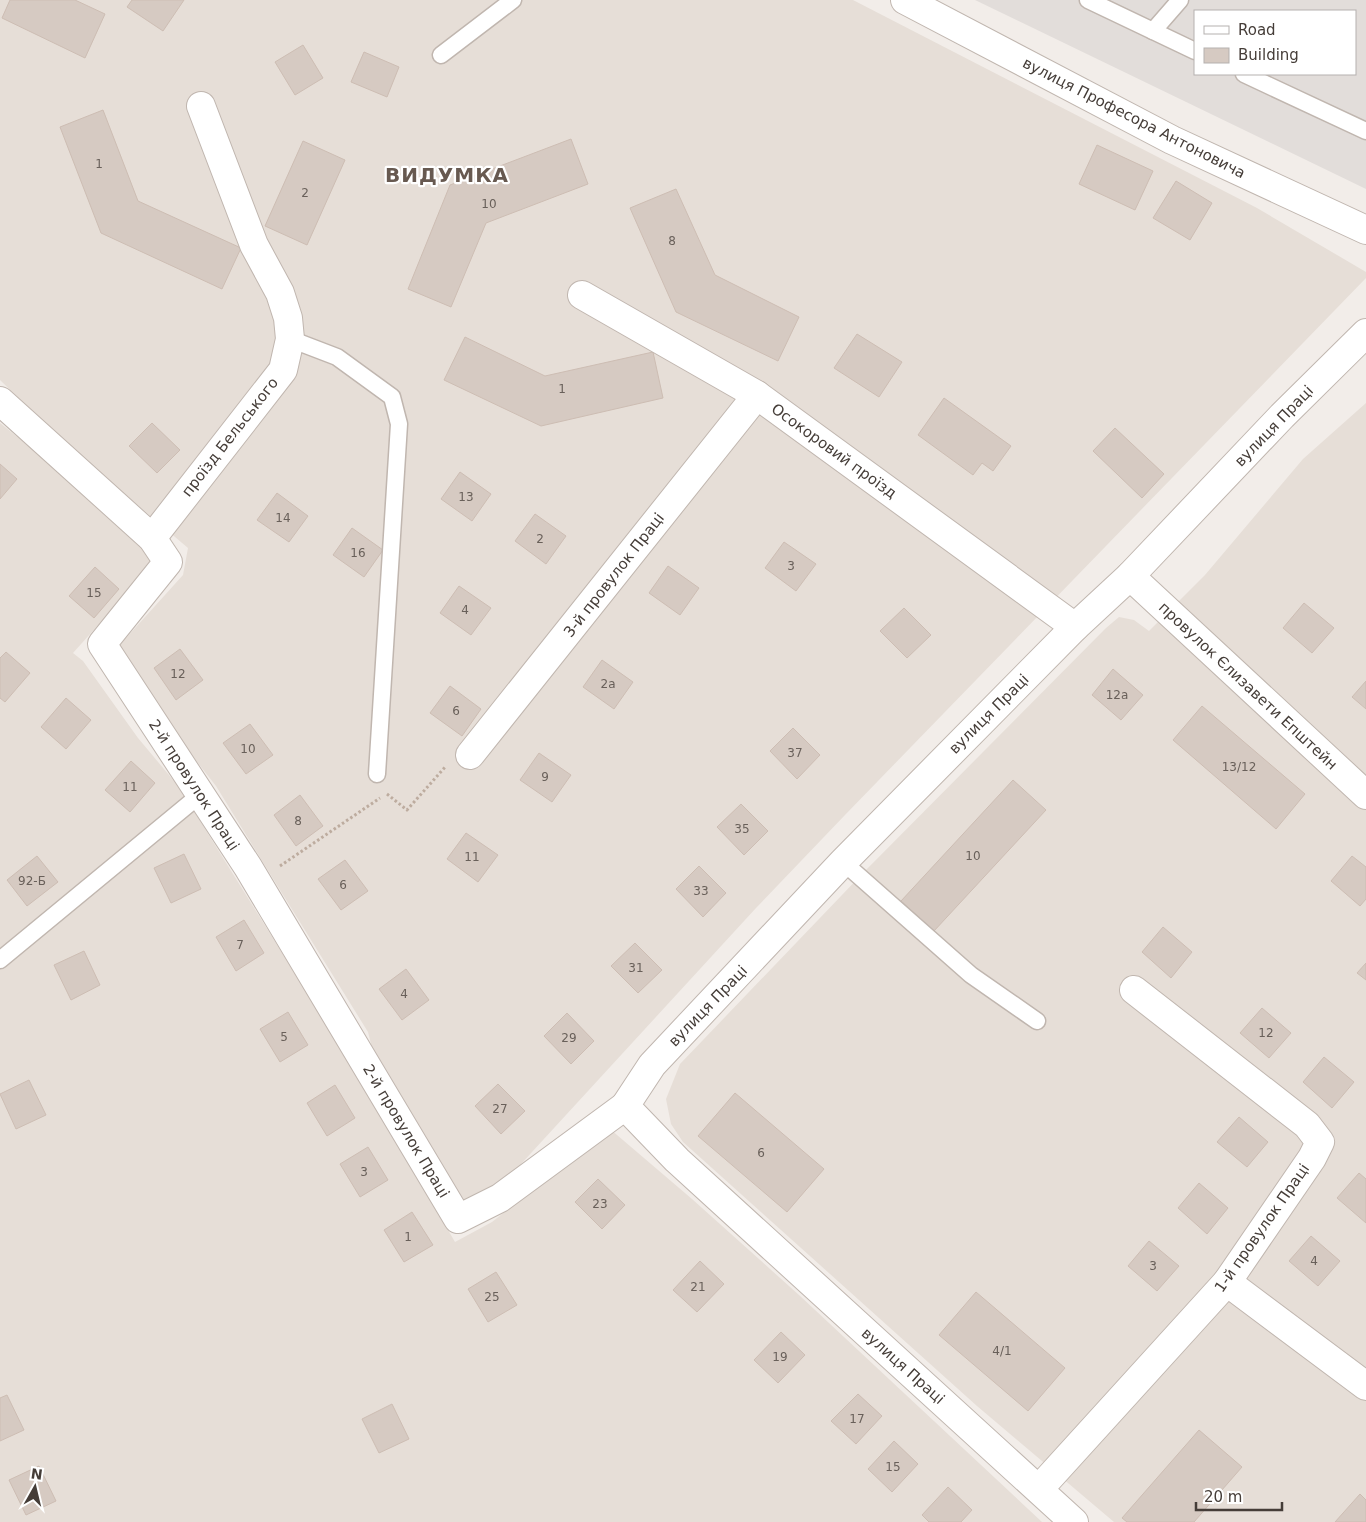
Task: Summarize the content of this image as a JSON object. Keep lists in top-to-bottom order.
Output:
{
  "streets": {
    "street": [
      "вулиця Професора Антоновича",
      "вулиця Праці",
      "проїзд Бельського",
      "Осокоровий проїзд",
      "3-й провулок Праці",
      "провулок Єлизавети Епштейн",
      "2-й провулок Праці",
      "1-й провулок Праці"
    ]
  },
  "crossings": [
    ["вулиця Праці", "Осокоровий проїзд"],
    ["вулиця Праці", "провулок Єлизавети Епштейн"],
    ["вулиця Праці", "2-й провулок Праці"],
    ["вулиця Праці", "1-й провулок Праці"],
    ["проїзд Бельського", "2-й провулок Праці"],
    ["Осокоровий проїзд", "3-й провулок Праці"]
  ],
  "districts": ["ВИДУМКА"],
  "house_numbers": [
    "1",
    "2",
    "10",
    "8",
    "1",
    "13",
    "14",
    "2",
    "16",
    "3",
    "15",
    "4",
    "12",
    "2а",
    "12а",
    "6",
    "10",
    "37",
    "13/12",
    "9",
    "11",
    "8",
    "35",
    "10",
    "11",
    "92-Б",
    "6",
    "33",
    "7",
    "31",
    "4",
    "12",
    "5",
    "29",
    "27",
    "6",
    "3",
    "23",
    "1",
    "4",
    "3",
    "21",
    "25",
    "4/1",
    "19",
    "17",
    "15"
  ],
  "legend": ["Road", "Building"],
  "scale_bar": "20 m",
  "north": "top"
}
